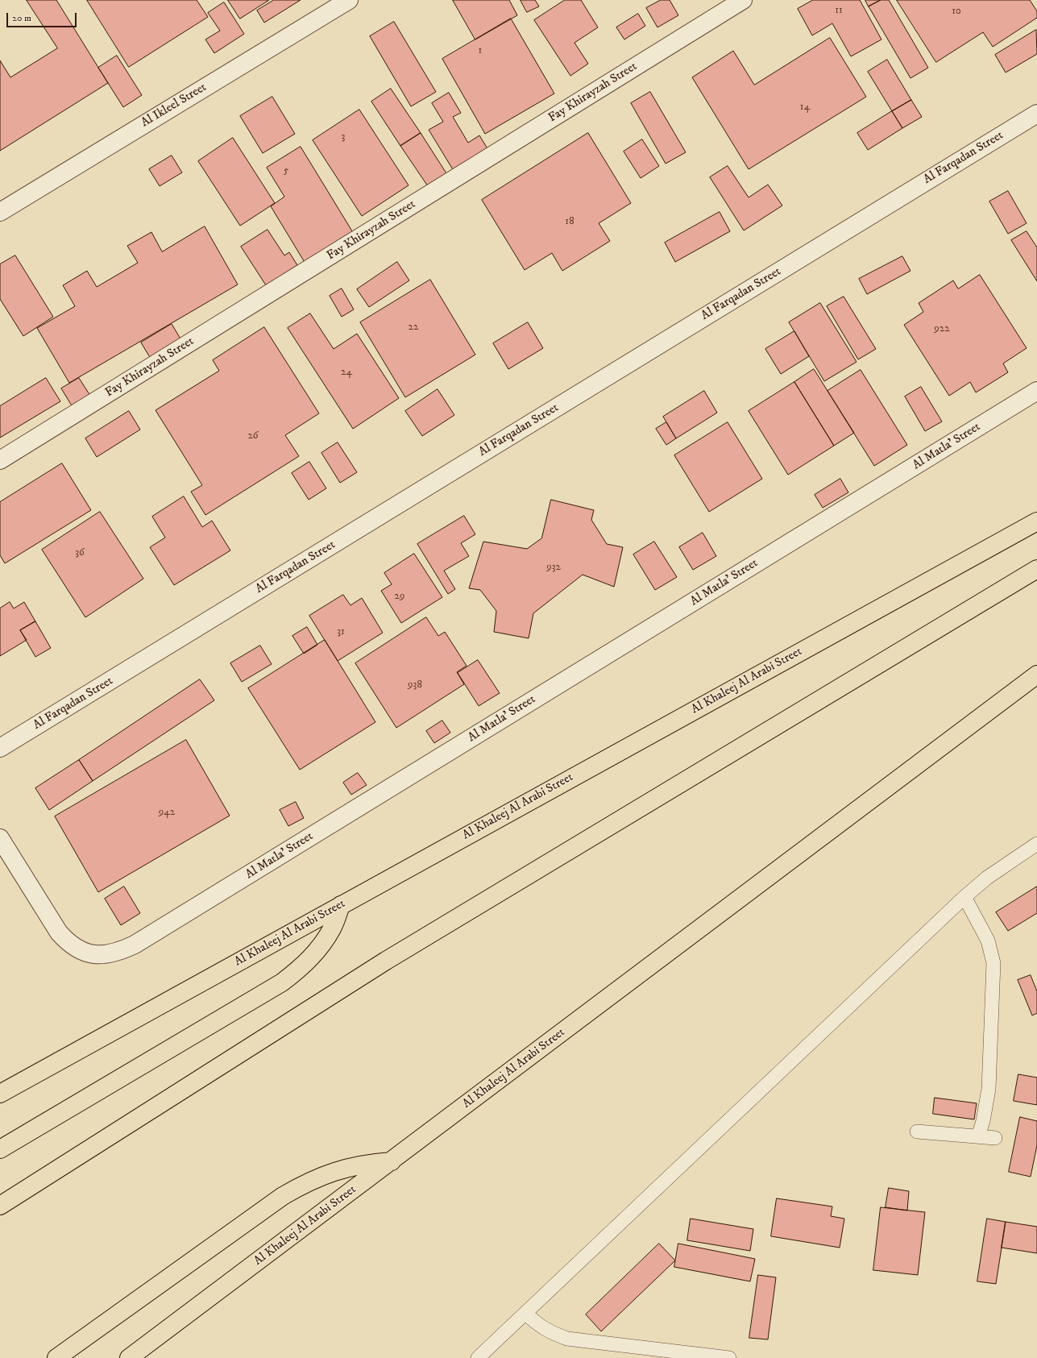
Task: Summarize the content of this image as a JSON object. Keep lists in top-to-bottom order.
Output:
{
  "streets": {
    "highway": ["Al Khaleej Al Arabi Street"],
    "street": [
      "Fay Khirayzah Street",
      "Al Ikleel Street",
      "Al Farqadan Street",
      "Al Matla' Street"
    ]
  },
  "house_numbers": [
    "11",
    "10",
    "1",
    "14",
    "3",
    "5",
    "18",
    "22",
    "922",
    "24",
    "26",
    "36",
    "932",
    "29",
    "31",
    "938",
    "942"
  ],
  "scale_bar": "20 m"
}
